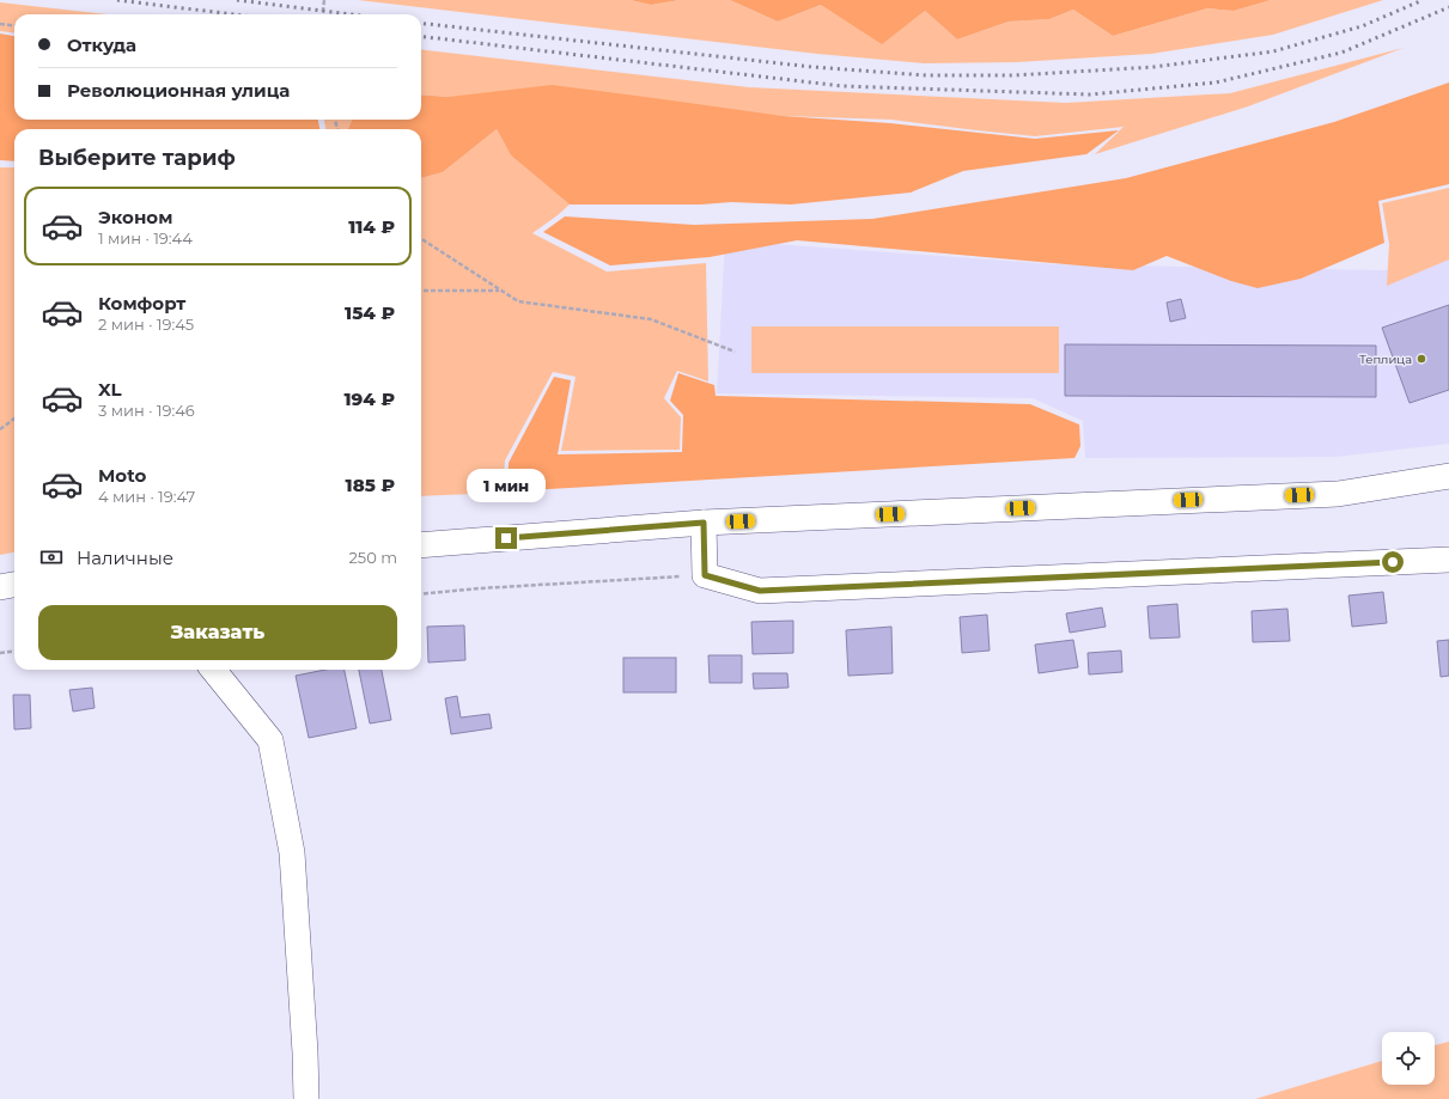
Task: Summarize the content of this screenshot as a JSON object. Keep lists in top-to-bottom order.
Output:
{
  "places": ["Теплица"],
  "page": {
    "banner": ["Откуда", "Революционная улица"],
    "heading": "Выберите тариф",
    "list": [
      {
        "name": "Эконом",
        "note": "1 мин · 19:44",
        "value": "114 ₽"
      },
      {
        "name": "Комфорт",
        "note": "2 мин · 19:45",
        "value": "154 ₽"
      },
      {
        "name": "XL",
        "note": "3 мин · 19:46",
        "value": "194 ₽"
      },
      {
        "name": "Moto",
        "note": "4 мин · 19:47",
        "value": "185 ₽"
      }
    ],
    "bubble": "1 мин",
    "pay": ["Наличные", "250 m"],
    "buttons": "Заказать"
  }
}
